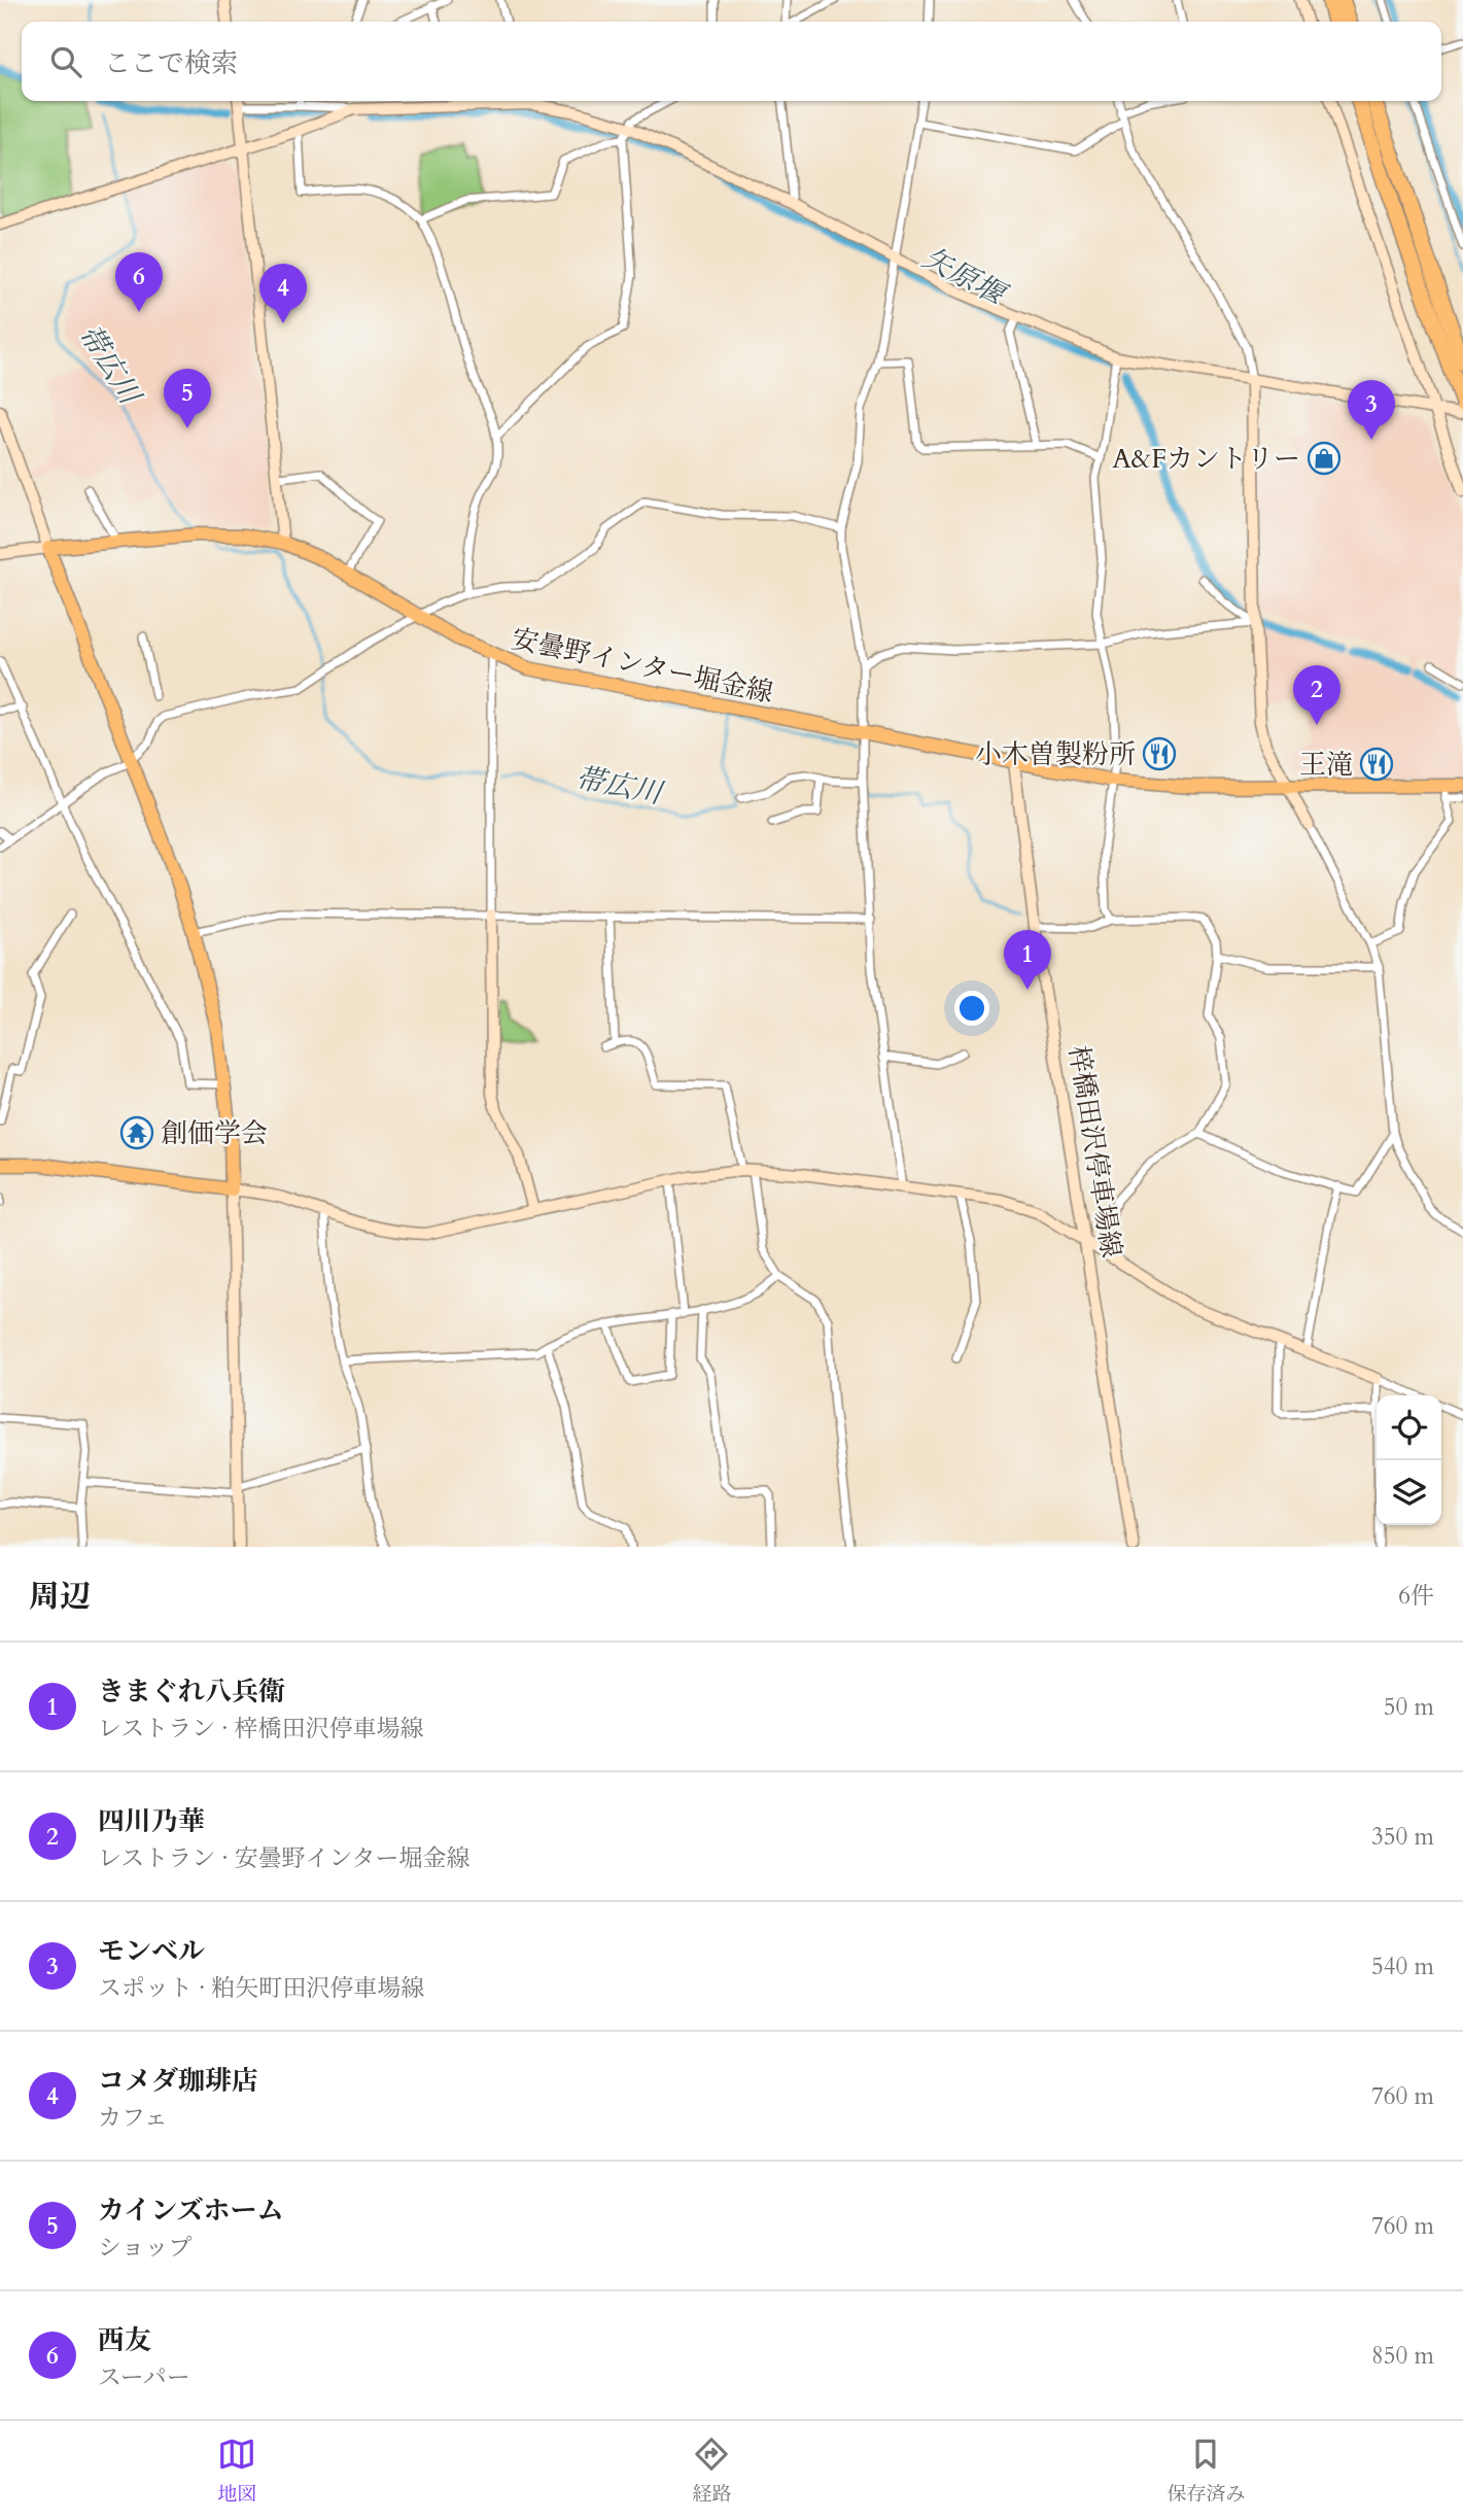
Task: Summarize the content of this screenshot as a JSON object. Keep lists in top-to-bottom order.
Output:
{
  "streets": {
    "main road": ["安曇野インター堀金線"],
    "street": ["梓橋田沢停車場線"]
  },
  "crossings": [
    ["安曇野インター堀金線", "梓橋田沢停車場線"]
  ],
  "water": ["矢原堰", "帯広川"],
  "places": {
    "shop": ["A&Fカントリー"],
    "restaurant": ["小木曽製粉所", "王滝"],
    "temple": ["創価学会"]
  },
  "page": {
    "search": "ここで検索",
    "pins": [
      "6",
      "4",
      "5",
      "3",
      "2",
      "1"
    ],
    "heading": ["周辺", "6件"],
    "list": [
      {
        "mark": "1",
        "name": "きまぐれ八兵衛",
        "note": "レストラン · 梓橋田沢停車場線",
        "value": "50 m"
      },
      {
        "mark": "2",
        "name": "四川乃華",
        "note": "レストラン · 安曇野インター堀金線",
        "value": "350 m"
      },
      {
        "mark": "3",
        "name": "モンベル",
        "note": "スポット · 粕矢町田沢停車場線",
        "value": "540 m"
      },
      {
        "mark": "4",
        "name": "コメダ珈琲店",
        "note": "カフェ",
        "value": "760 m"
      },
      {
        "mark": "5",
        "name": "カインズホーム",
        "note": "ショップ",
        "value": "760 m"
      },
      {
        "mark": "6",
        "name": "西友",
        "note": "スーパー",
        "value": "850 m"
      }
    ],
    "nav": ["地図", "経路", "保存済み"]
  }
}
